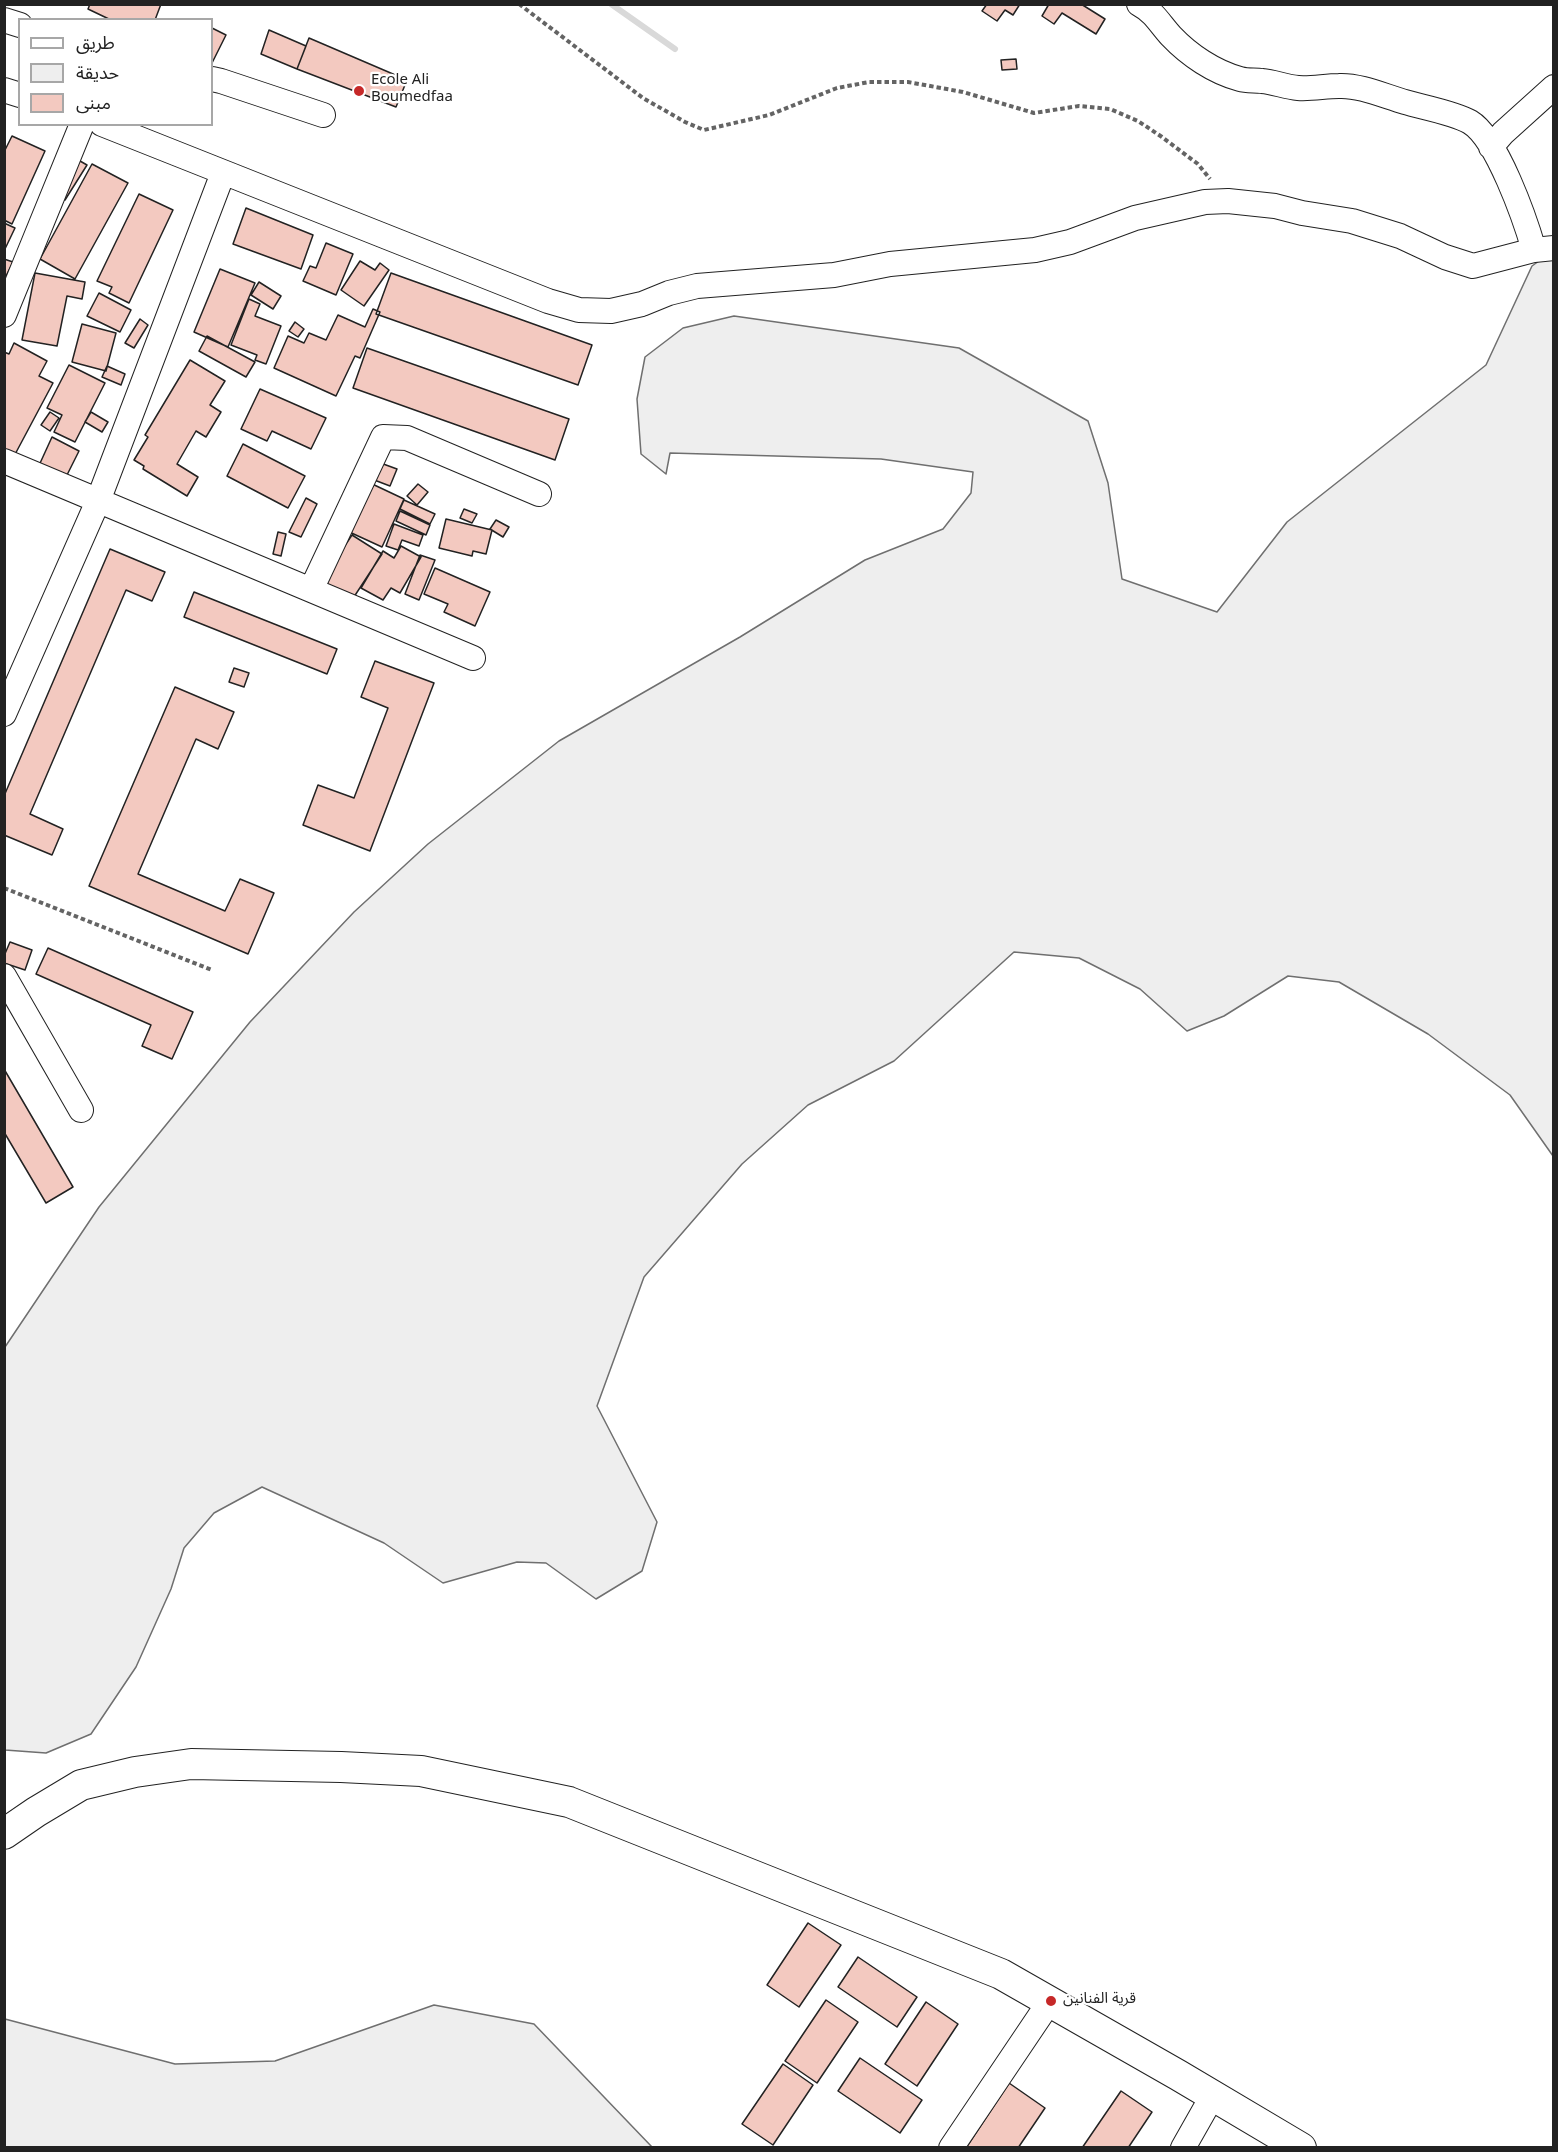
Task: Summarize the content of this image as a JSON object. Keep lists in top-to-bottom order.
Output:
{
  "places": ["Ecole Ali Boumedfaa", "قرية الفنانين"],
  "legend": ["طريق", "حديقة", "مبنى"]
}
